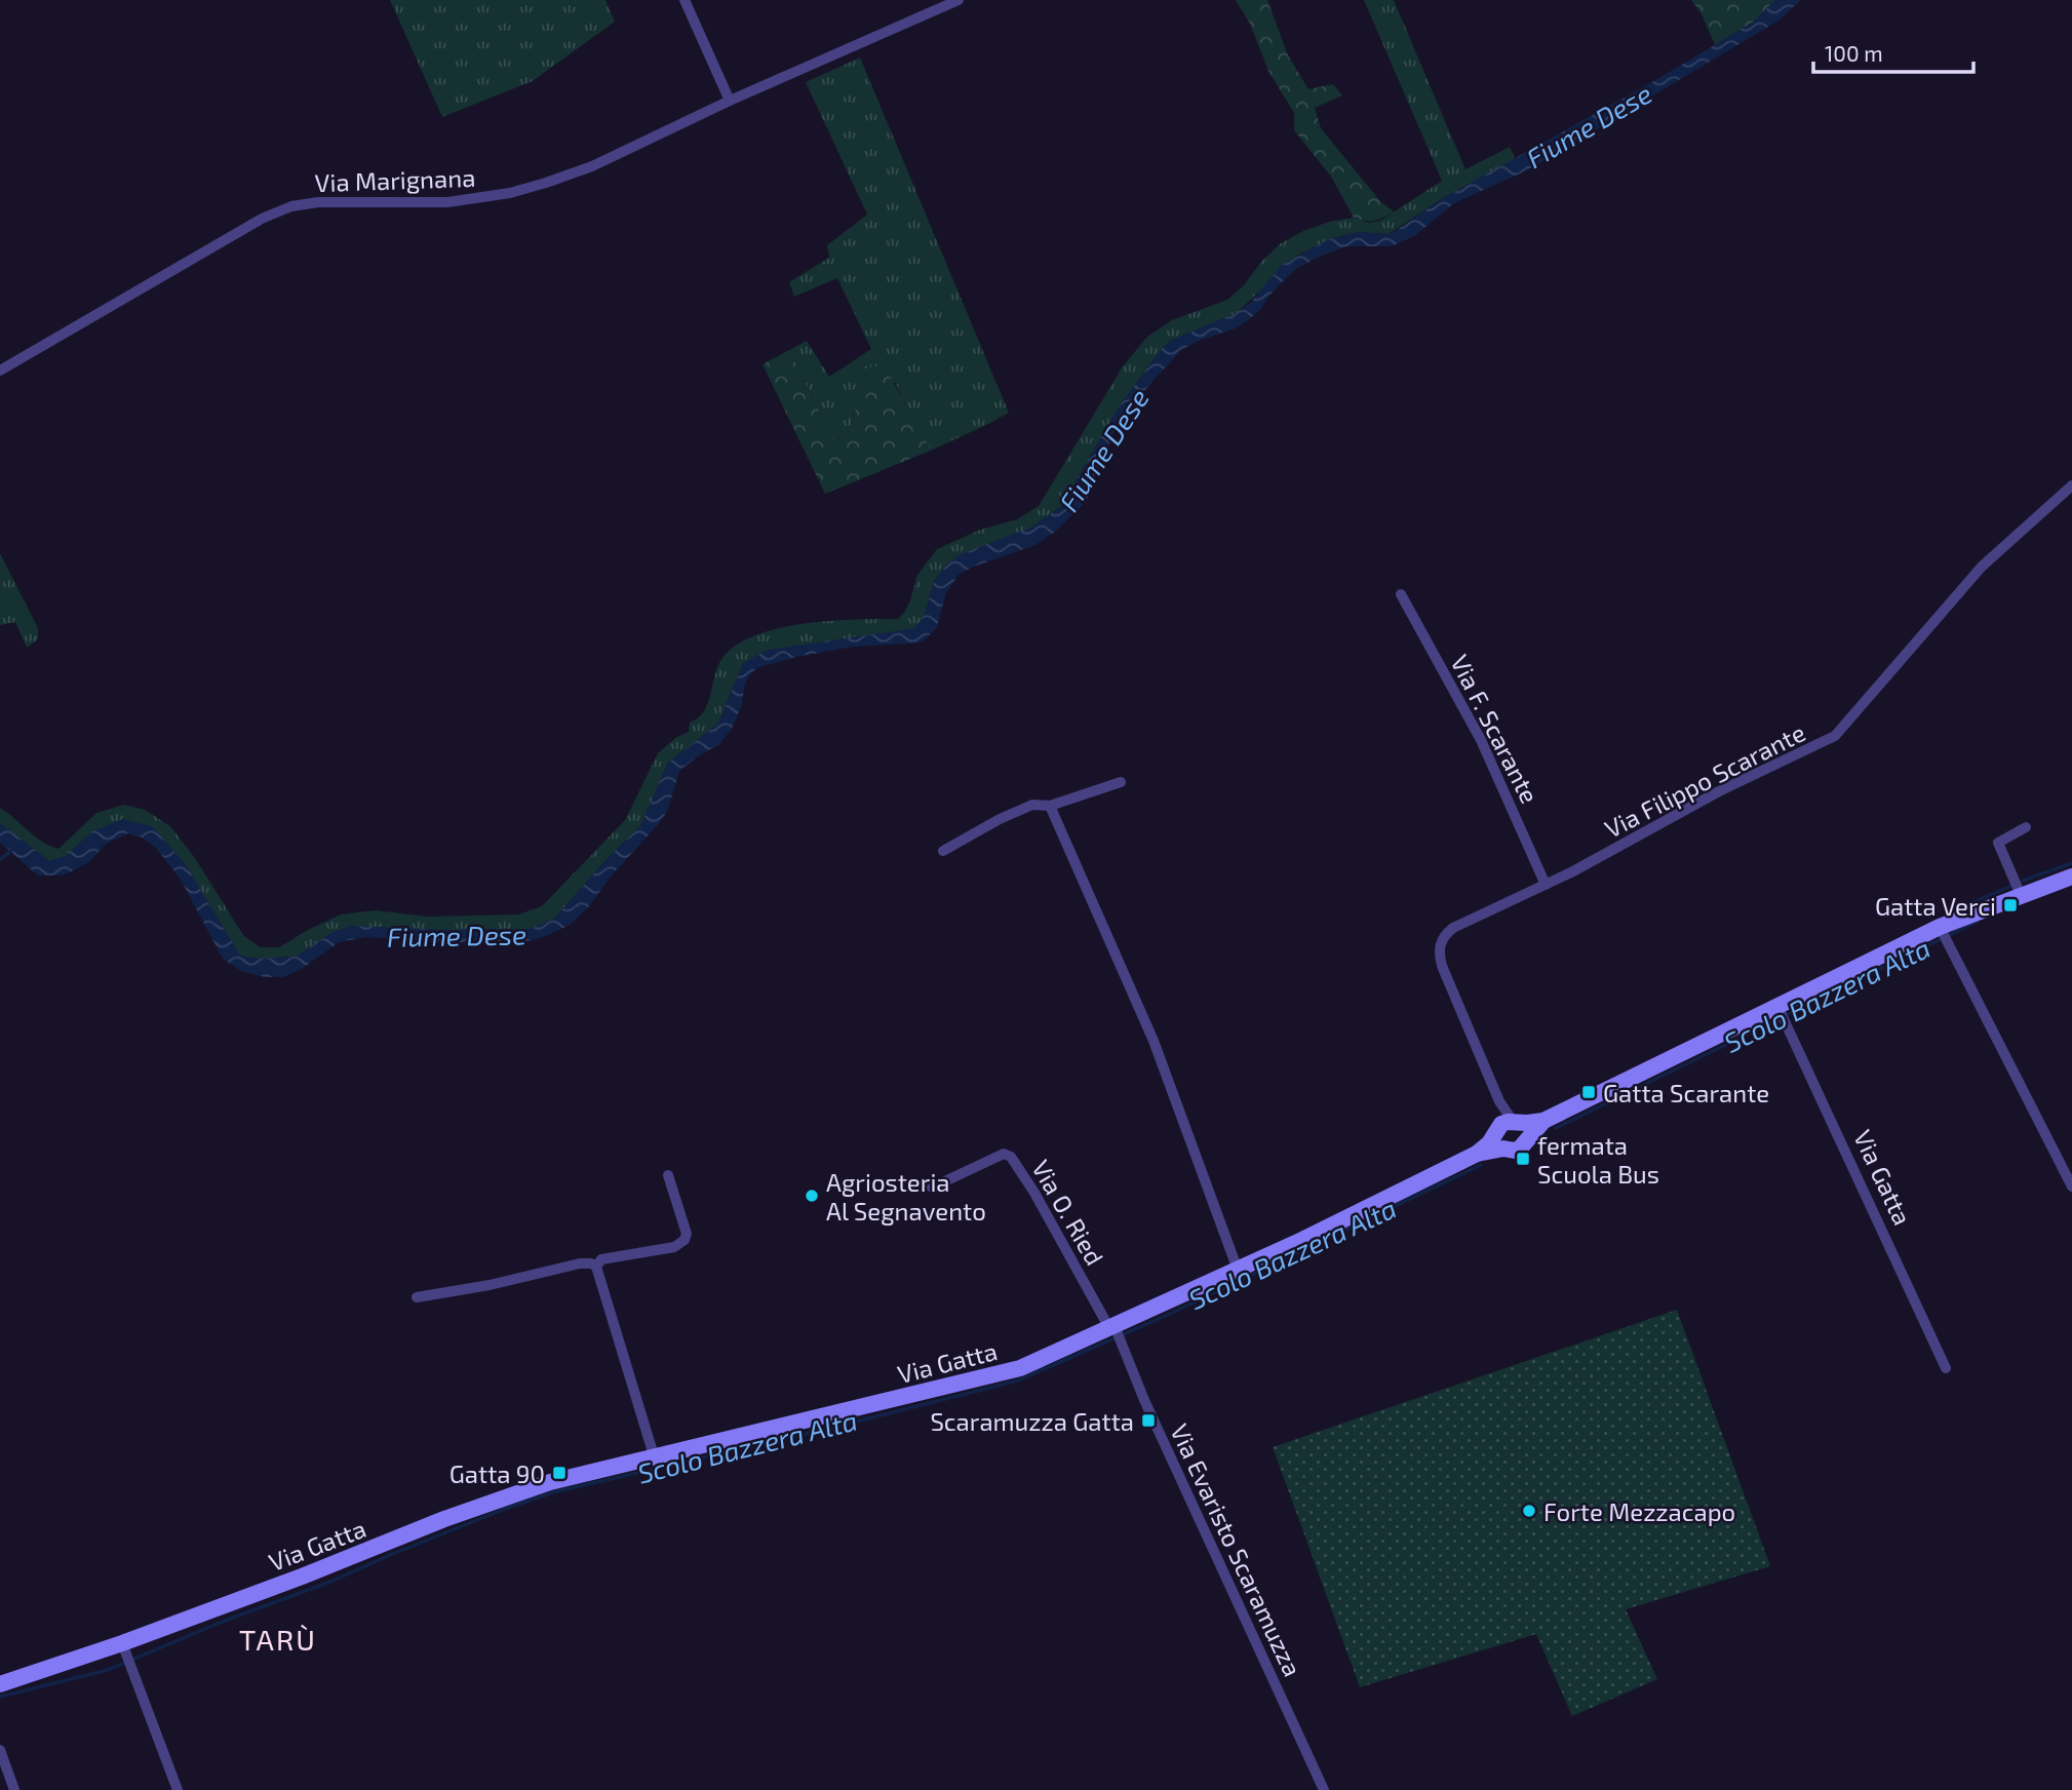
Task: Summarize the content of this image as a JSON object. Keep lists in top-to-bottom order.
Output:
{
  "streets": {
    "street": [
      "Via Marignana",
      "Via F. Scarante",
      "Via Filippo Scarante",
      "Via Gatta",
      "Via O. Ried",
      "Via Evaristo Scaramuzza"
    ]
  },
  "crossings": [
    ["Via F. Scarante", "Via Filippo Scarante"],
    ["Via Filippo Scarante", "Via Gatta"],
    ["Via Gatta", "Via O. Ried"],
    ["Via Gatta", "Via Evaristo Scaramuzza"],
    ["Via O. Ried", "Via Evaristo Scaramuzza"]
  ],
  "districts": ["TARÙ"],
  "water": ["Fiume Dese", "Scolo Bazzera Alta"],
  "places": {
    "transit": [
      "Gatta Verci",
      "Gatta Scarante",
      "fermata Scuola Bus",
      "Scaramuzza Gatta",
      "Gatta 90"
    ],
    "other": ["Agriosteria Al Segnavento", "Forte Mezzacapo"]
  },
  "scale_bar": "100 m"
}
